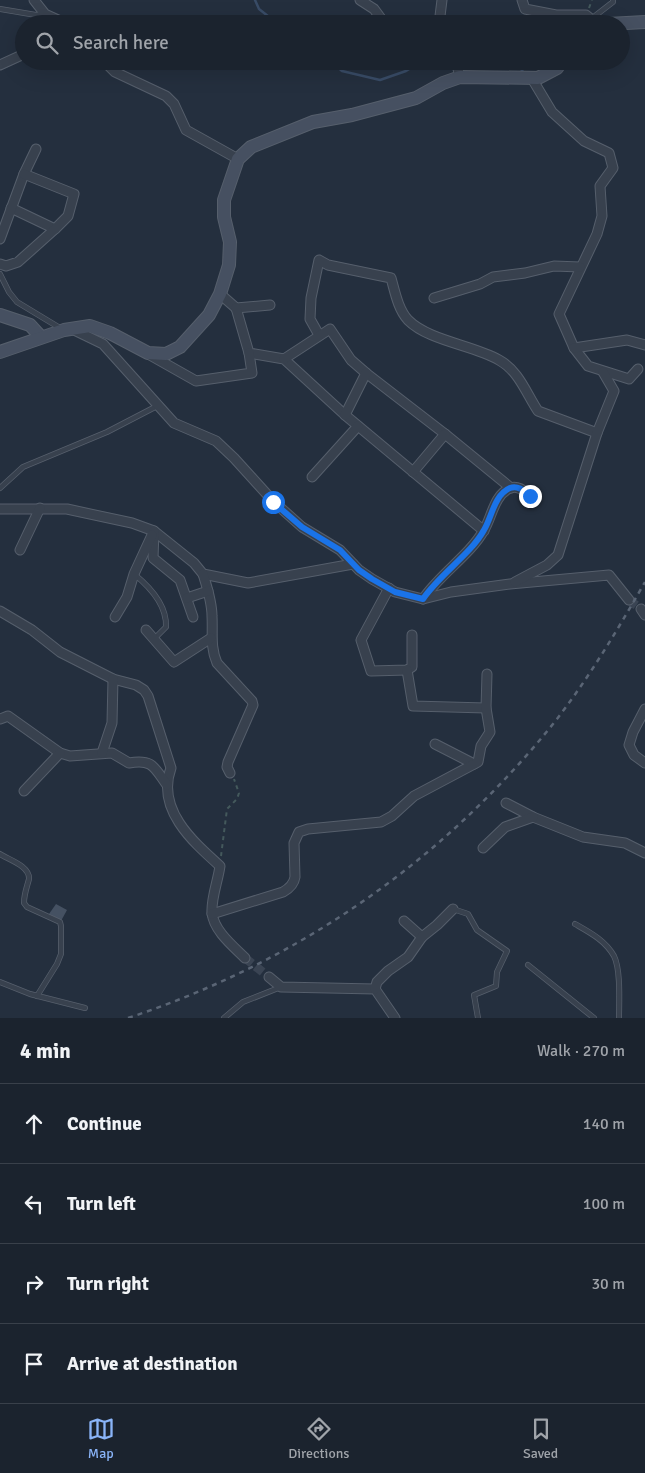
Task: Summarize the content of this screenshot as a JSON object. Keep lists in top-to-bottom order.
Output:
{
  "page": {
    "search": "Search here",
    "heading": ["4 min", "Walk · 270 m"],
    "list": [
      ["Continue", "140 m"],
      ["Turn left", "100 m"],
      ["Turn right", "30 m"],
      "Arrive at destination"
    ],
    "nav": ["Map", "Directions", "Saved"]
  }
}
